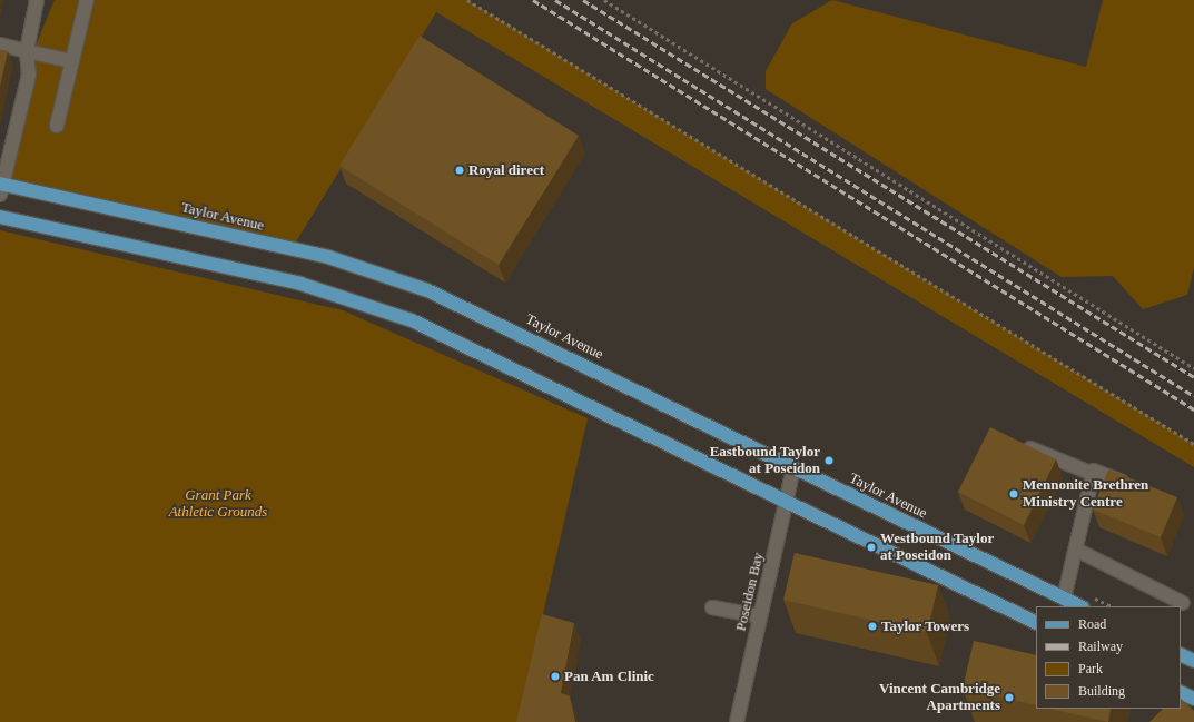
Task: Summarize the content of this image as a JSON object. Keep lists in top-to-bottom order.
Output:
{
  "streets": {
    "main road": ["Taylor Avenue"],
    "street": ["Poseidon Bay"]
  },
  "crossings": [
    ["Taylor Avenue", "Poseidon Bay"]
  ],
  "parks": ["Grant Park Athletic Grounds"],
  "places": [
    "Royal direct",
    "Eastbound Taylor at Poseidon",
    "Mennonite Brethren Ministry Centre",
    "Westbound Taylor at Poseidon",
    "Taylor Towers",
    "Pan Am Clinic",
    "Vincent Cambridge Apartments"
  ],
  "legend": [
    "Road",
    "Railway",
    "Park",
    "Building"
  ]
}
